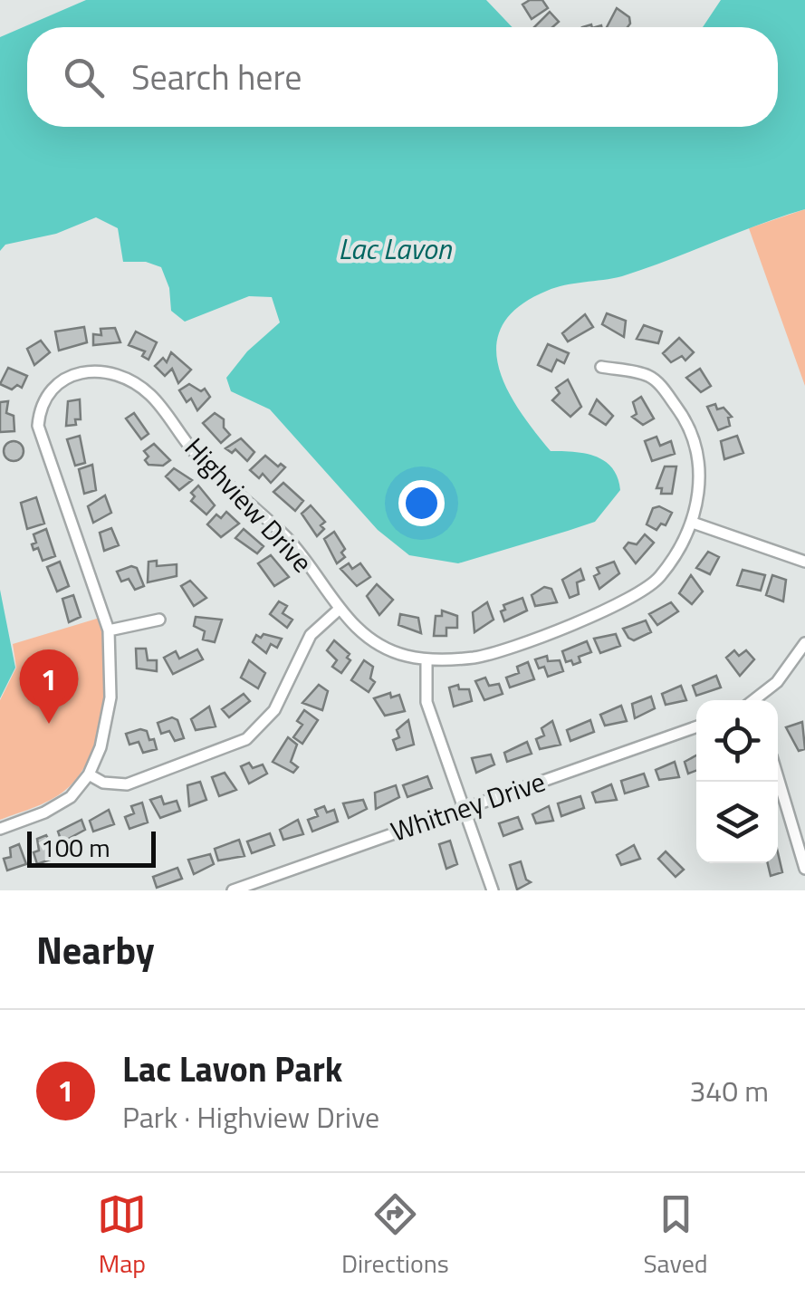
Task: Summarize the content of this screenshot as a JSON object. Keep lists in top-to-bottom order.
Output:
{
  "streets": {
    "street": ["Highview Drive", "Whitney Drive"]
  },
  "water": ["Lac Lavon"],
  "scale_bar": "100 m",
  "page": {
    "search": "Search here",
    "pins": "1",
    "scale": "100 m",
    "heading": "Nearby",
    "list": [
      {
        "mark": "1",
        "name": "Lac Lavon Park",
        "note": "Park · Highview Drive",
        "value": "340 m"
      }
    ],
    "nav": ["Map", "Directions", "Saved"]
  }
}
